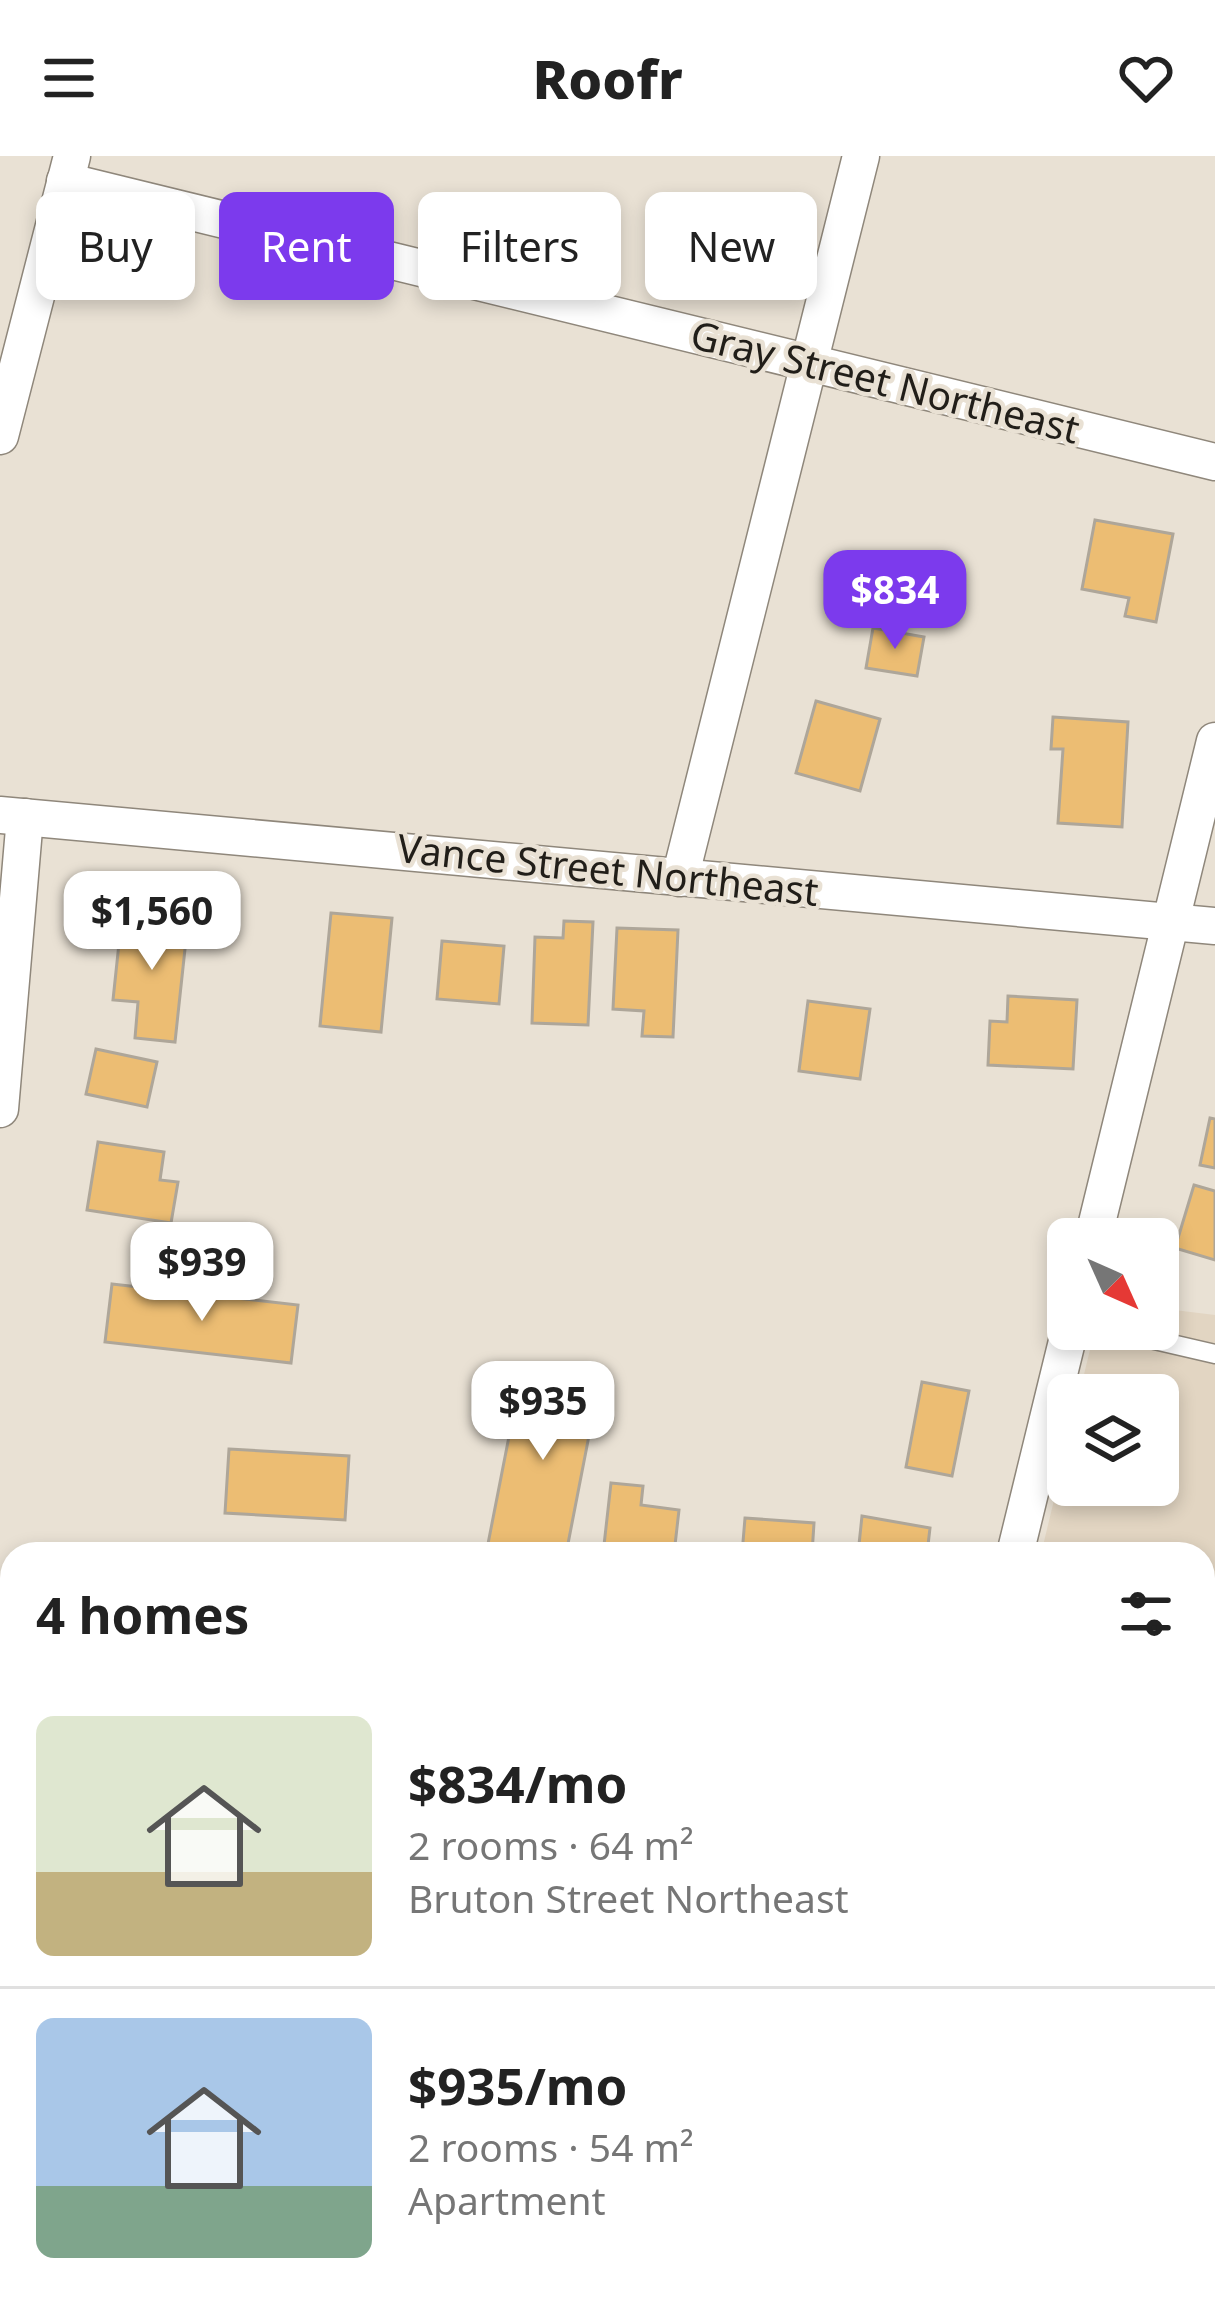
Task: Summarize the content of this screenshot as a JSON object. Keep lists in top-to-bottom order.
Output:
{
  "streets": {
    "street": ["Gray Street Northeast", "Vance Street Northeast"]
  },
  "north": "bottom right",
  "page": {
    "header": "Roofr",
    "chip": [
      "Buy",
      "Rent",
      "Filters",
      "New"
    ],
    "price": [
      "$834",
      "$1,560",
      "$939",
      "$935"
    ],
    "heading": "4 homes",
    "list": [
      {
        "name": "$834/mo",
        "note": "2 rooms · 64 m² · Bruton Street Northeast"
      },
      {
        "name": "$935/mo",
        "note": "2 rooms · 54 m² · Apartment"
      }
    ]
  }
}
